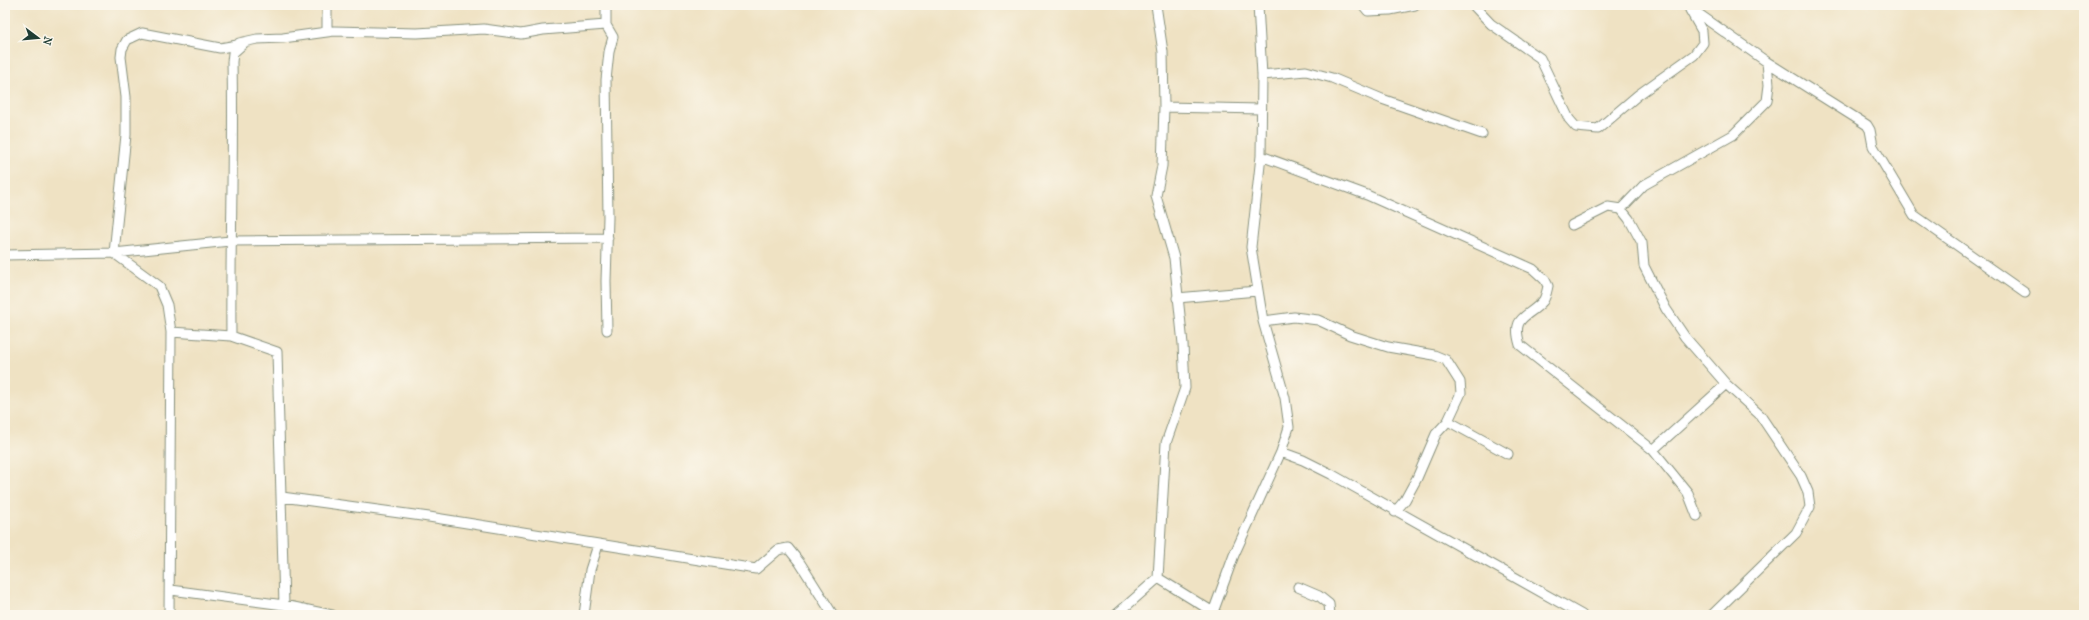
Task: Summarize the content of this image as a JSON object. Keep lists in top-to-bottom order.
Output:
{
  "north": "right"
}
